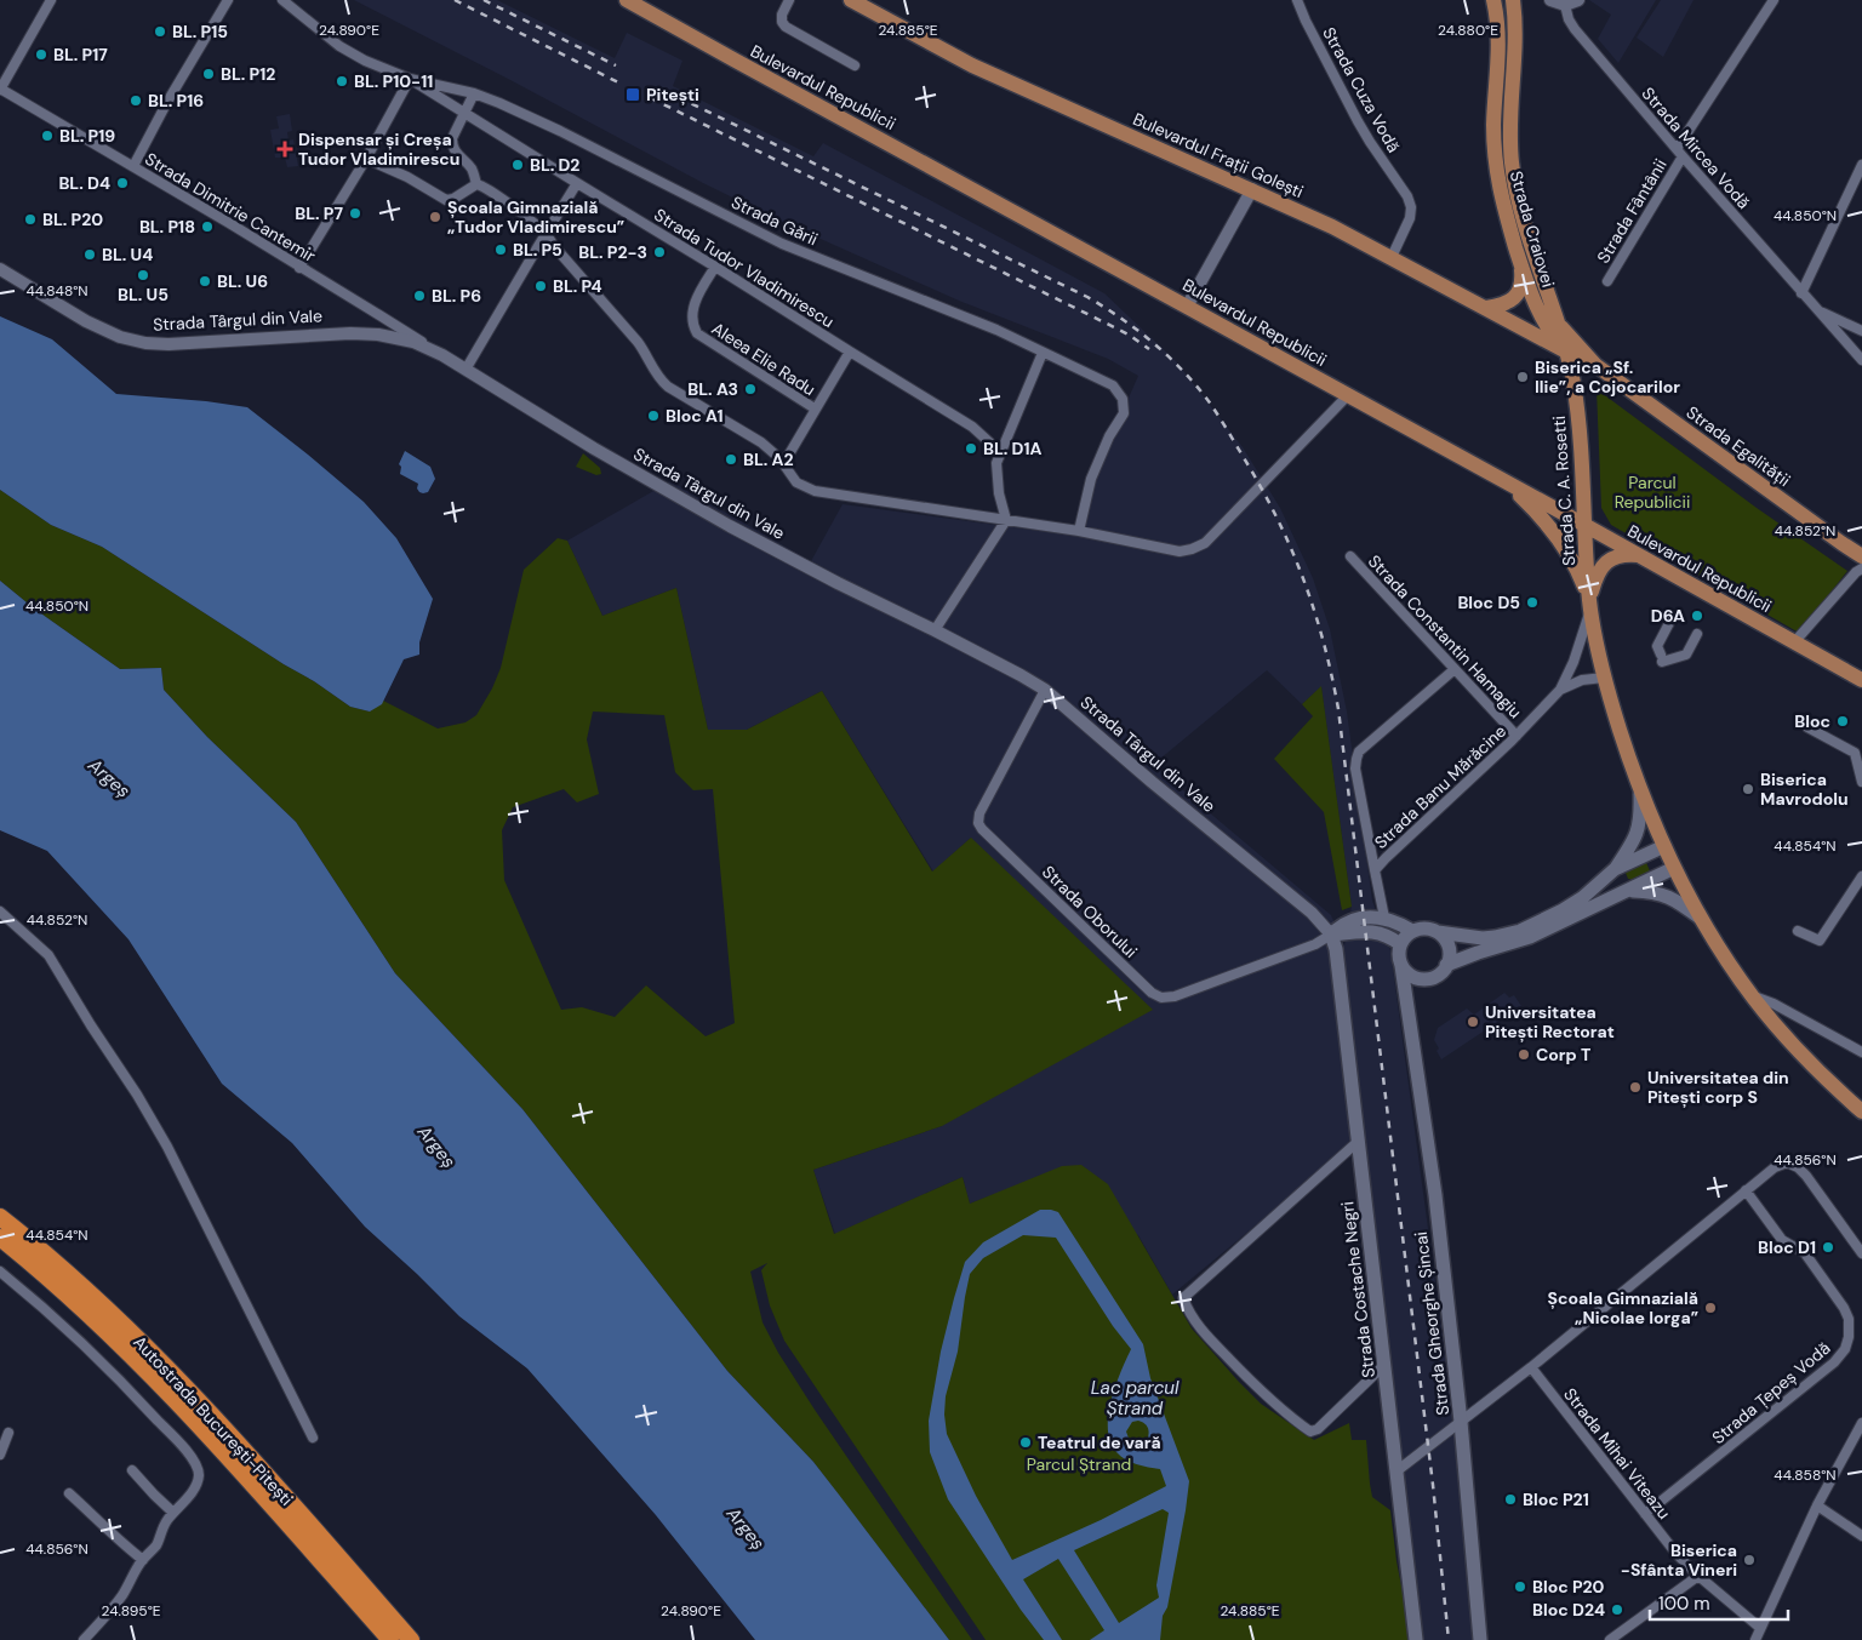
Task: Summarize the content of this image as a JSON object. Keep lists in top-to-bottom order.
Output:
{
  "streets": {
    "highway": ["Autostrada București-Pitești"],
    "main road": [
      "Bulevardul Republicii",
      "Bulevardul Frații Golești",
      "Strada Craiovei",
      "Strada Egalității",
      "Strada C. A. Rosetti",
      "Strada Costache Negri",
      "Strada Gheorghe Șincai"
    ],
    "street": [
      "Strada Cuza Vodă",
      "Strada Mircea Vodă",
      "Strada Dimitrie Cantemir",
      "Strada Fântânii",
      "Strada Gării",
      "Strada Tudor Vladimirescu",
      "Strada Târgul din Vale",
      "Aleea Elie Radu",
      "Strada Constantin Hamagiu",
      "Strada Banu Mărăcine",
      "Strada Oborului",
      "Strada Țepeș Vodă",
      "Strada Mihai Viteazu"
    ]
  },
  "crossings": [
    ["Bulevardul Republicii", "Strada C. A. Rosetti"],
    ["Strada Cuza Vodă", "Bulevardul Frații Golești"],
    ["Strada Mircea Vodă", "Strada Fântânii"],
    ["Bulevardul Frații Golești", "Strada Craiovei"],
    ["Bulevardul Frații Golești", "Strada Egalității"],
    ["Bulevardul Frații Golești", "Strada C. A. Rosetti"],
    ["Strada Dimitrie Cantemir", "Strada Târgul din Vale"],
    ["Strada Gării", "Strada Tudor Vladimirescu"],
    ["Strada Craiovei", "Strada C. A. Rosetti"],
    ["Strada Tudor Vladimirescu", "Aleea Elie Radu"],
    ["Strada Târgul din Vale", "Strada Oborului"],
    ["Strada Târgul din Vale", "Strada Costache Negri"],
    ["Strada C. A. Rosetti", "Strada Banu Mărăcine"],
    ["Strada Constantin Hamagiu", "Strada Banu Mărăcine"],
    ["Strada Oborului", "Strada Costache Negri"],
    ["Strada Țepeș Vodă", "Strada Mihai Viteazu"]
  ],
  "water": ["Argeș", "Lac parcul Ștrand"],
  "parks": ["Parcul Republicii", "Parcul Ștrand"],
  "places": {
    "other": [
      "BL. P15",
      "BL. P17",
      "BL. P12",
      "BL. P10-11",
      "BL. P16",
      "BL. P19",
      "BL. D2",
      "BL. D4",
      "BL. P7",
      "Școala Gimnazială „Tudor Vladimirescu”",
      "BL. P20",
      "BL. P18",
      "BL. P5",
      "BL. P2-3",
      "BL. U4",
      "BL. U5",
      "BL. U6",
      "BL. P4",
      "BL. P6",
      "Biserica „Sf. Ilie”, a Cojocarilor",
      "BL. A3",
      "Bloc A1",
      "BL. D1A",
      "BL. A2",
      "Bloc D5",
      "D6A",
      "Bloc",
      "Biserica Mavrodolu",
      "Universitatea Pitești Rectorat",
      "Corp T",
      "Universitatea din Pitești corp S",
      "Bloc D1",
      "Școala Gimnazială „Nicolae Iorga”",
      "Teatrul de vară",
      "Bloc P21",
      "Biserica -Sfânta Vineri",
      "Bloc P20",
      "Bloc D24"
    ],
    "transit": ["Pitești"],
    "health": ["Dispensar și Creșa Tudor Vladimirescu"]
  },
  "scale_bar": "100 m",
  "coordinates": [
    "24.890°E",
    "24.885°E",
    "24.880°E",
    "44.850°N",
    "44.848°N",
    "44.852°N",
    "44.854°N",
    "44.856°N",
    "44.858°N",
    "24.895°E"
  ]
}
